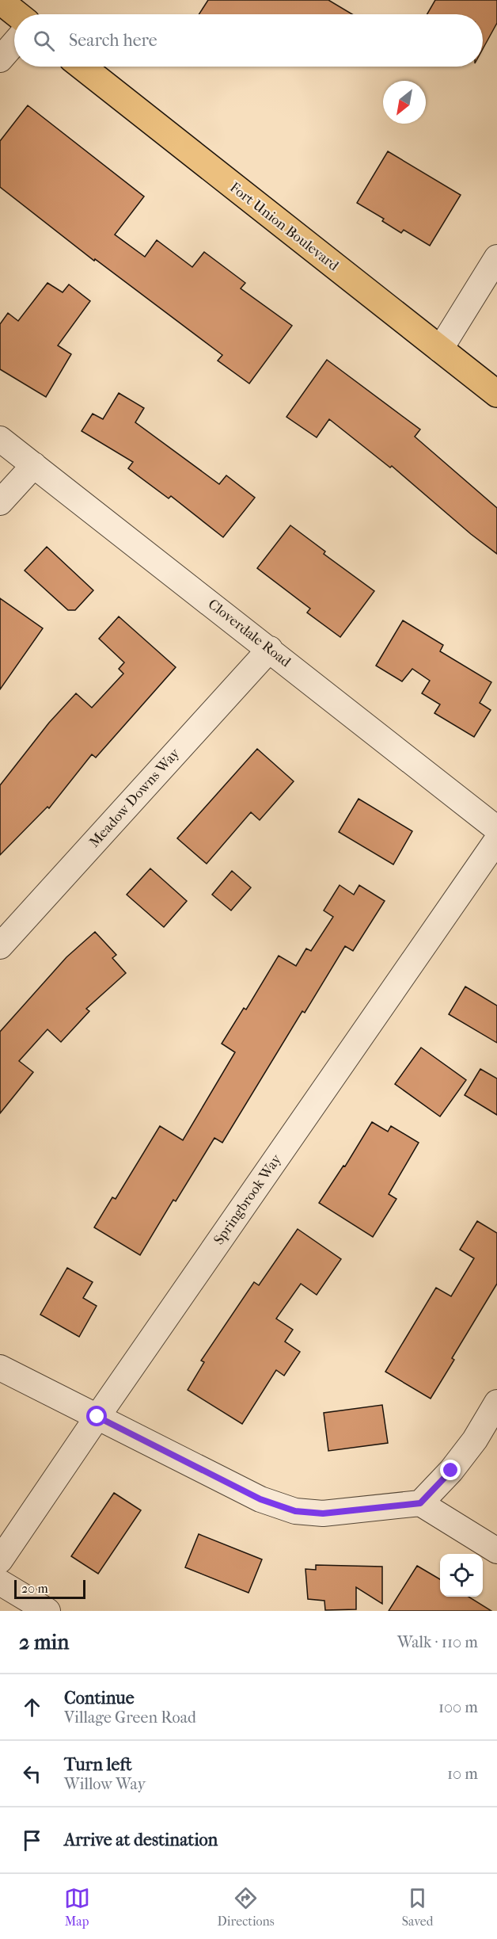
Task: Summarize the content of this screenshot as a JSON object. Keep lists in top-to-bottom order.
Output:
{
  "streets": {
    "main road": ["Fort Union Boulevard"],
    "street": ["Cloverdale Road", "Meadow Downs Way", "Springbrook Way"]
  },
  "crossings": [
    ["Cloverdale Road", "Meadow Downs Way"]
  ],
  "scale_bar": "20 m",
  "north": "bottom left",
  "page": {
    "search": "Search here",
    "scale": "20 m",
    "heading": ["2 min", "Walk · 110 m"],
    "list": [
      ["Continue", "Village Green Road", "100 m"],
      ["Turn left", "Willow Way", "10 m"],
      "Arrive at destination"
    ],
    "nav": ["Map", "Directions", "Saved"]
  }
}
